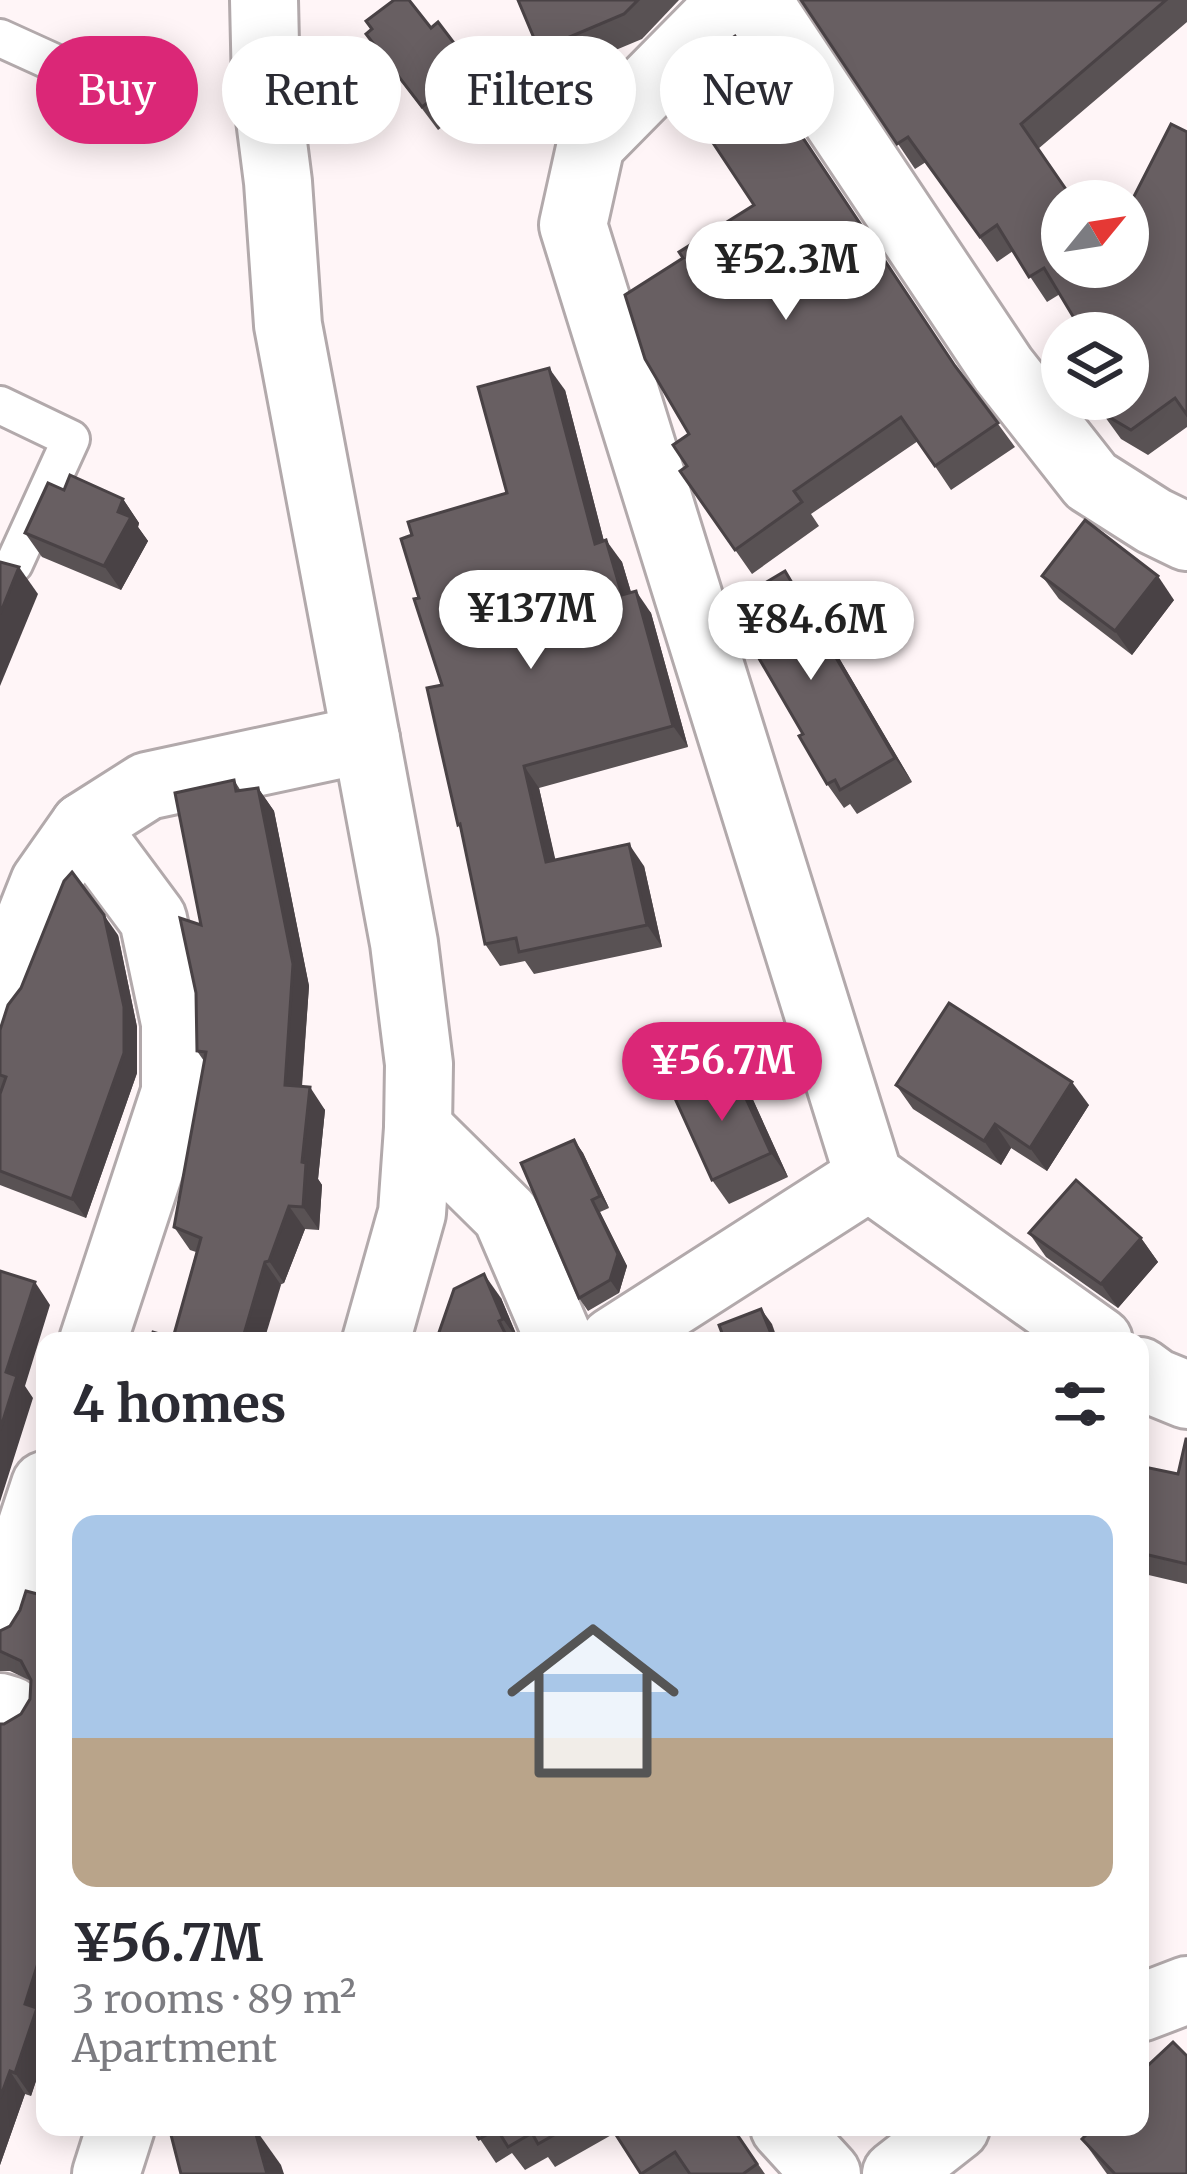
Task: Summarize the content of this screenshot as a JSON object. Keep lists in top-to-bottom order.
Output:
{
  "north": "top right",
  "page": {
    "chip": [
      "Buy",
      "Rent",
      "Filters",
      "New"
    ],
    "price": [
      "¥52.3M",
      "¥137M",
      "¥84.6M",
      "¥56.7M"
    ],
    "heading": "4 homes",
    "list": [
      {
        "name": "¥56.7M",
        "note": "3 rooms · 89 m² · Apartment"
      }
    ]
  }
}
